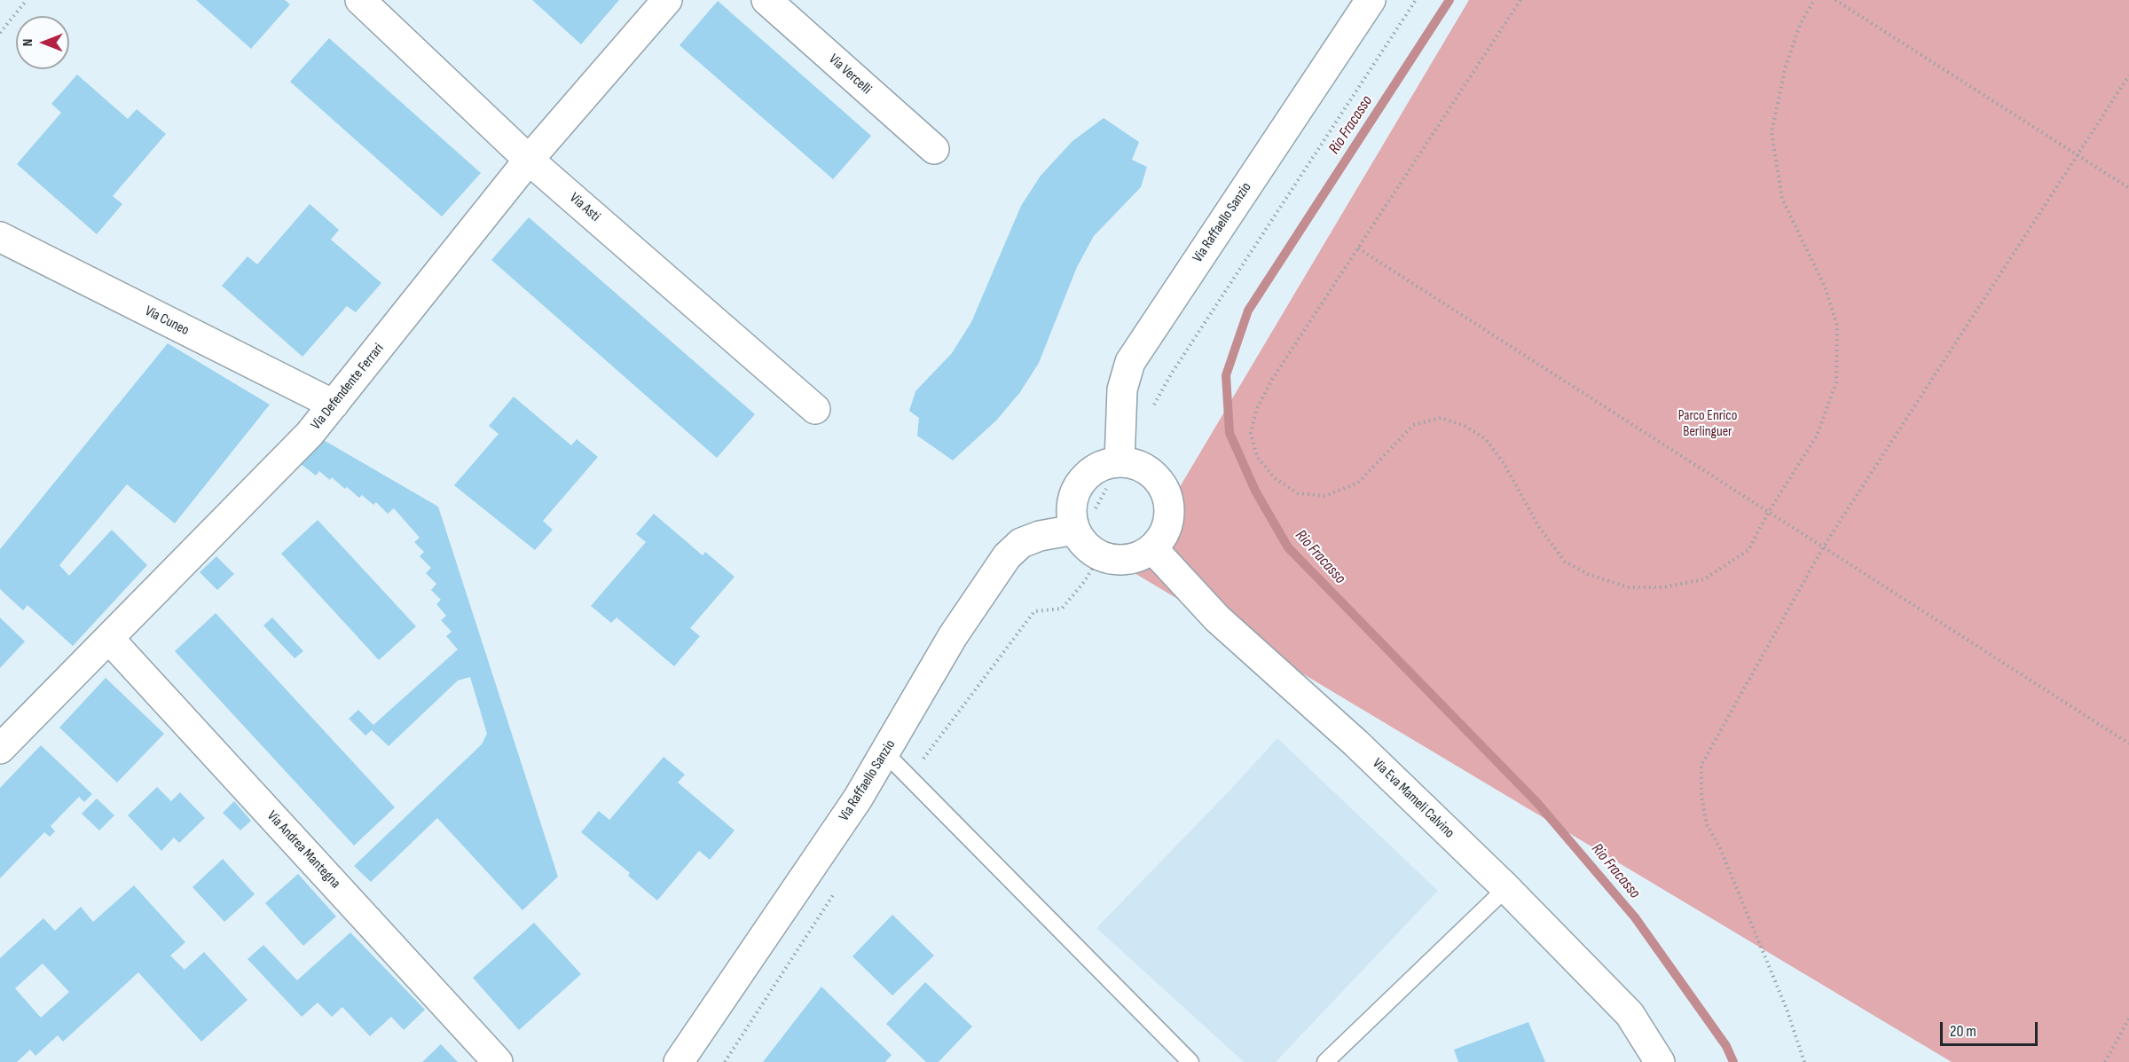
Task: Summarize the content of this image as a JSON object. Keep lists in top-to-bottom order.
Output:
{
  "streets": {
    "street": [
      "Via Vercelli",
      "Via Asti",
      "Via Raffaello Sanzio",
      "Via Cuneo",
      "Via Defendente Ferrari",
      "Via Eva Mameli Calvino",
      "Via Andrea Mantegna"
    ]
  },
  "crossings": [
    ["Via Asti", "Via Defendente Ferrari"],
    ["Via Raffaello Sanzio", "Via Eva Mameli Calvino"],
    ["Via Cuneo", "Via Defendente Ferrari"],
    ["Via Defendente Ferrari", "Via Andrea Mantegna"]
  ],
  "water": ["Rio Fracasso"],
  "parks": ["Parco Enrico Berlinguer"],
  "scale_bar": "20 m",
  "north": "left"
}
